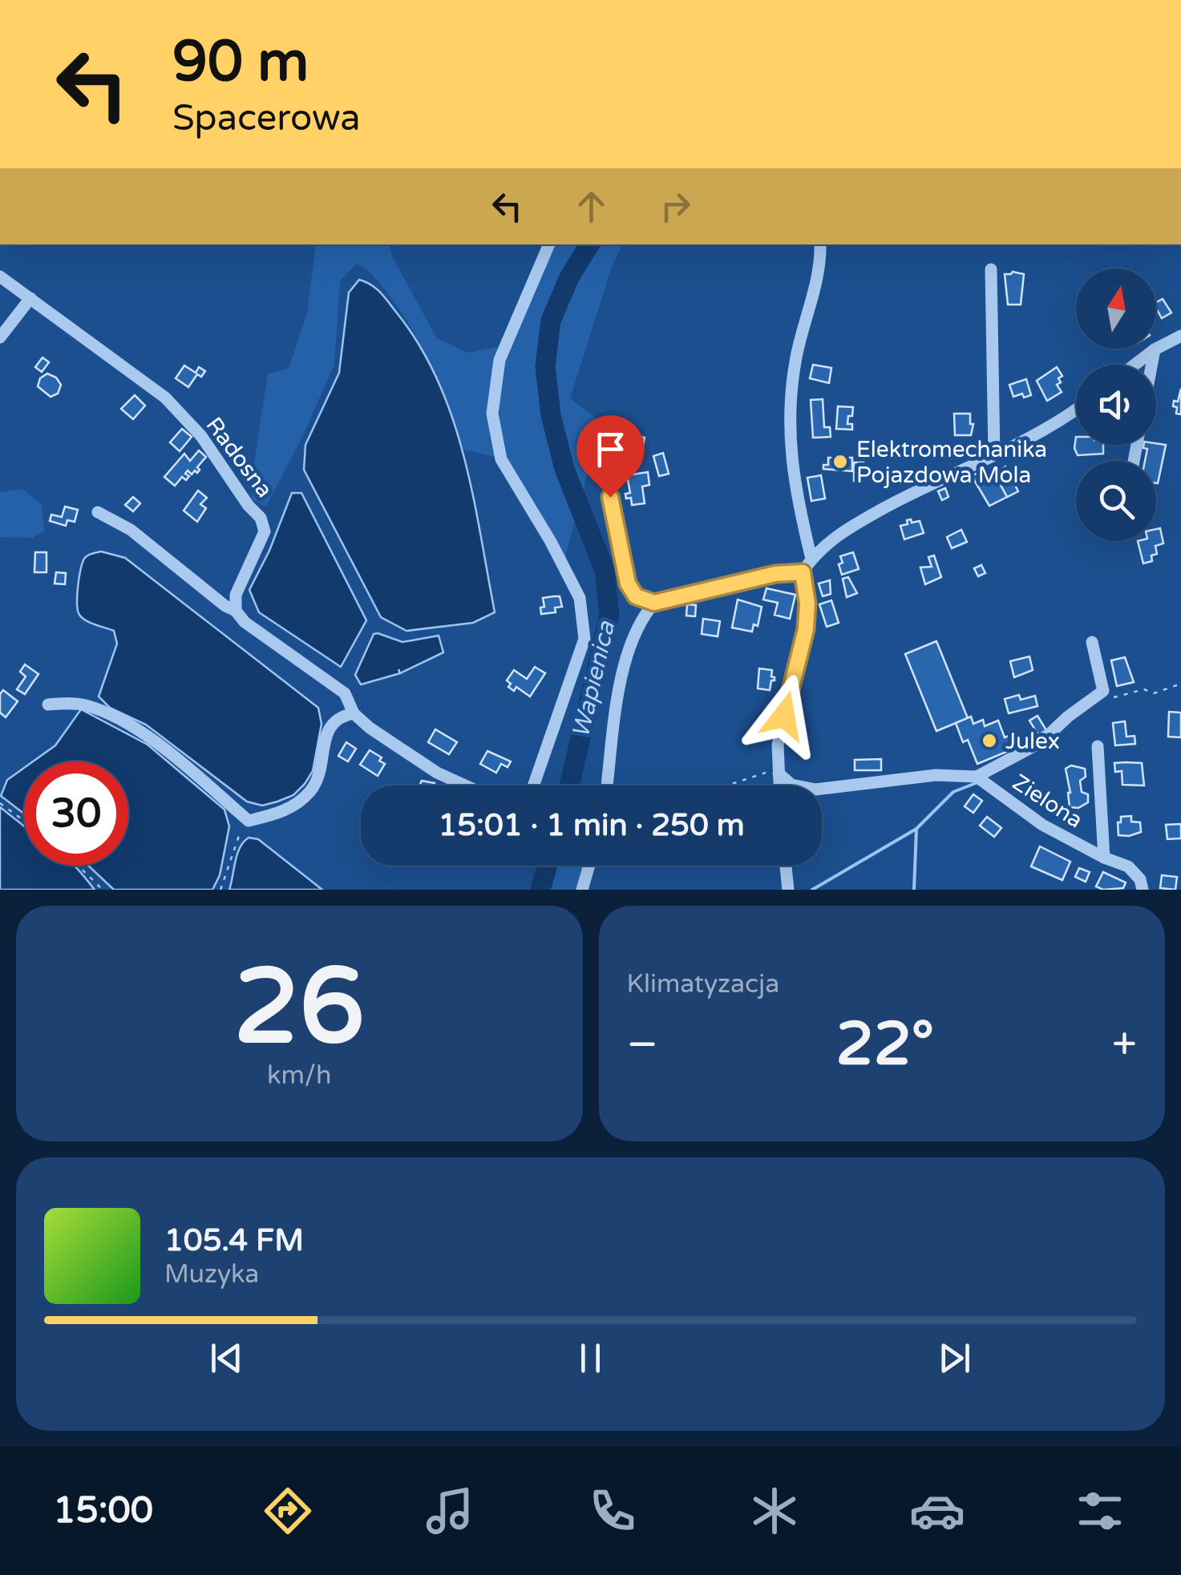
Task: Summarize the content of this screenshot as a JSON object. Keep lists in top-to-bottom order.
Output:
{
  "streets": {
    "street": ["Radosna", "Zielona"]
  },
  "water": ["Wapienica"],
  "places": ["Elektromechanika Pojazdowa Mola", "Julex"],
  "north": "top",
  "page": {
    "turn": ["90 m", "Spacerowa"],
    "limit": "30",
    "trip": "15:01 · 1 min · 250 m",
    "tile": [
      ["26", "km/h"],
      "Klimatyzacja"
    ],
    "heat": ["−", "22°", "+"],
    "song": ["105.4 FM", "Muzyka"],
    "tabs": "15:00"
  }
}
